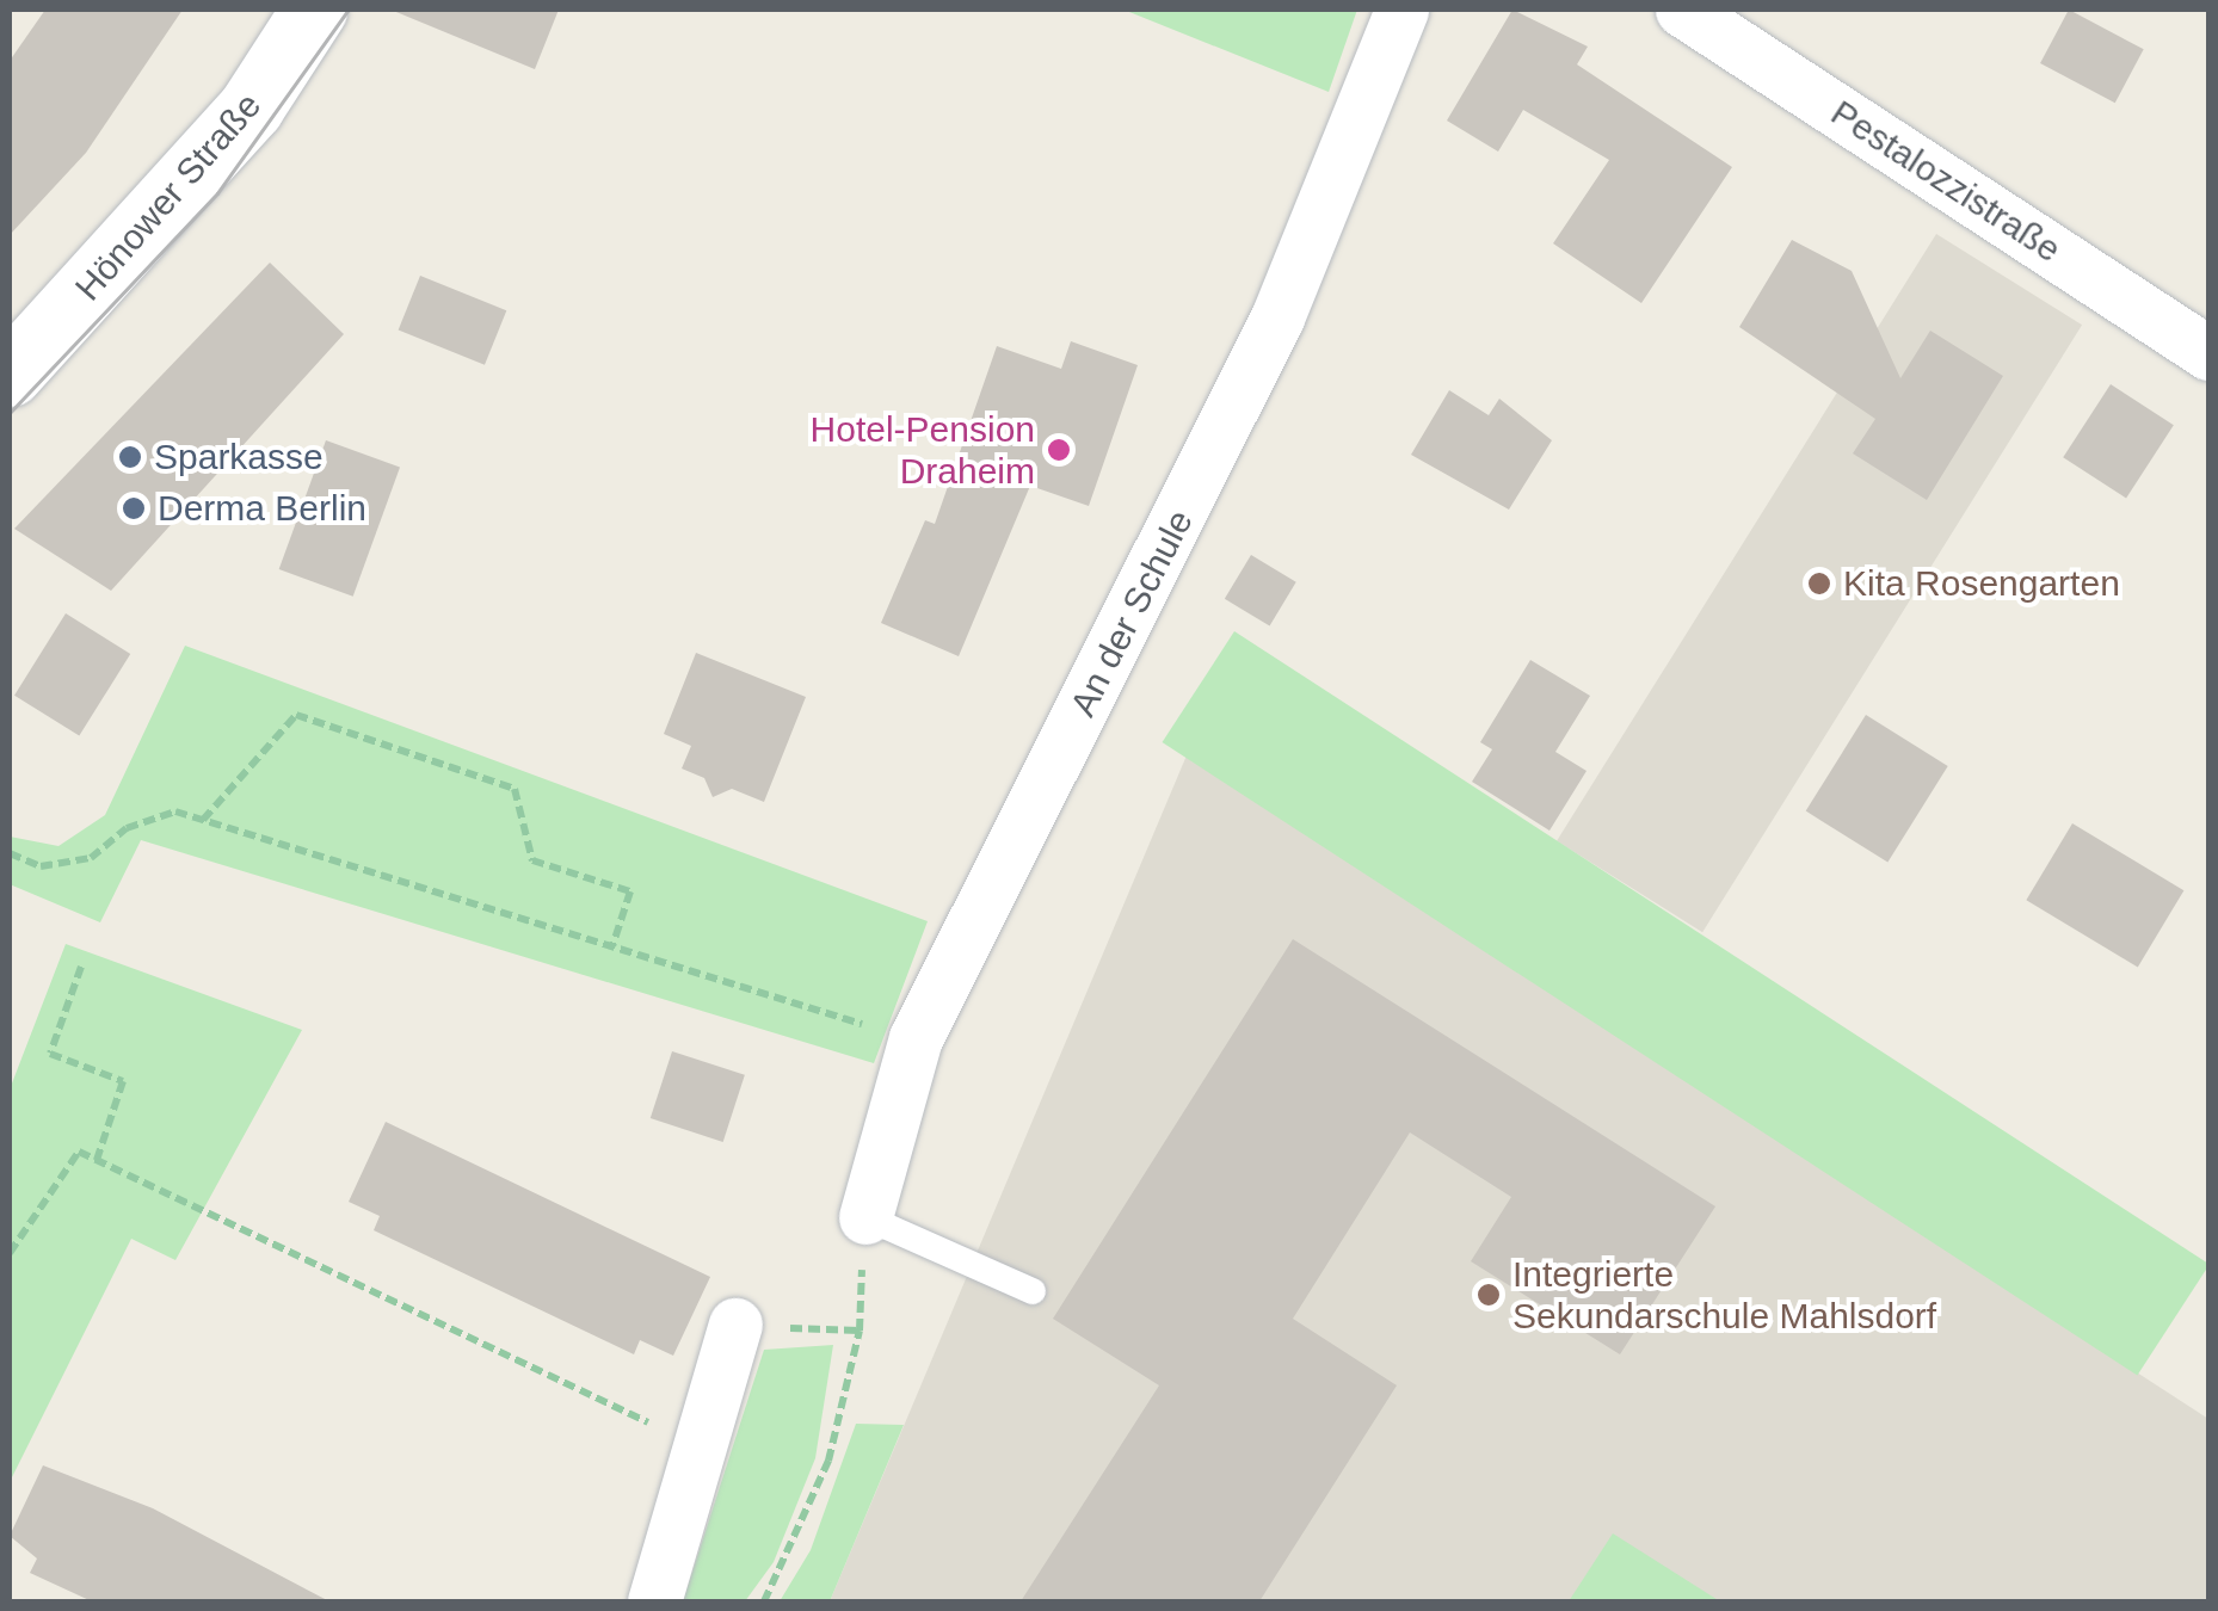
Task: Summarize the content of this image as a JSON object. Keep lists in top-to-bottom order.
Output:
{
  "streets": {
    "main road": ["Hönower Straße"],
    "street": ["Pestalozzistraße", "An der Schule"]
  },
  "places": [
    "Hotel-Pension Draheim",
    "Sparkasse",
    "Derma Berlin",
    "Kita Rosengarten",
    "Integrierte Sekundarschule Mahlsdorf"
  ]
}
